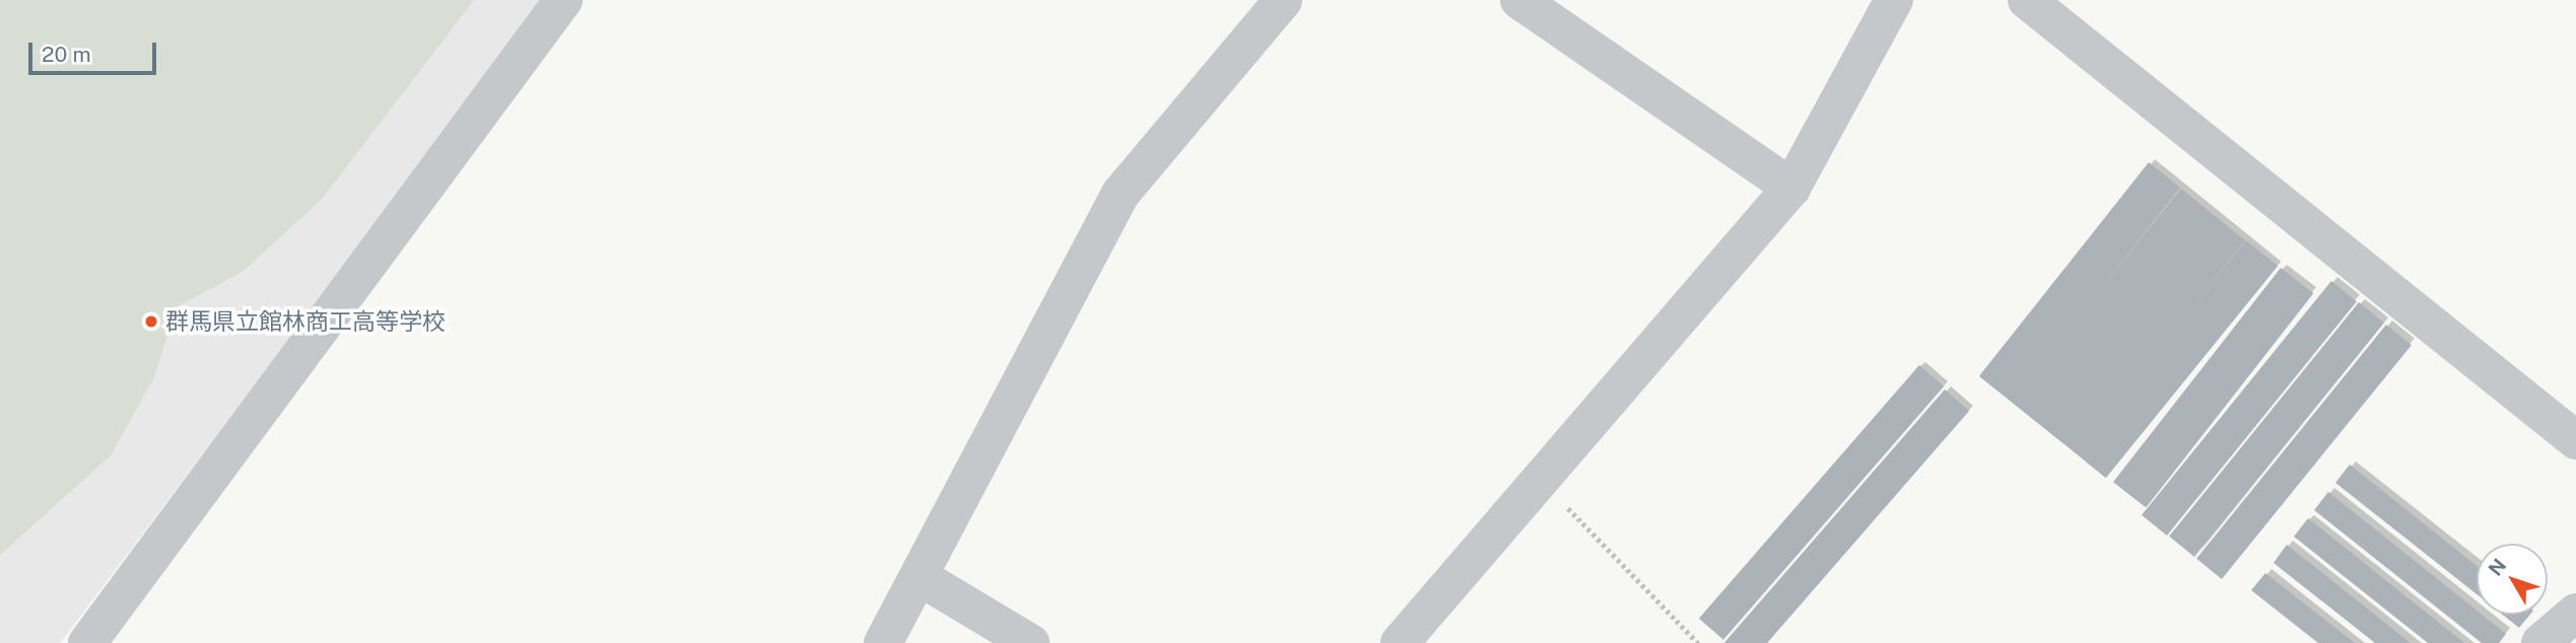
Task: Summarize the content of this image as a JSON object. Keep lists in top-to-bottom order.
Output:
{
  "places": ["群馬県立館林商工高等学校"],
  "scale_bar": "20 m",
  "north": "top left"
}
